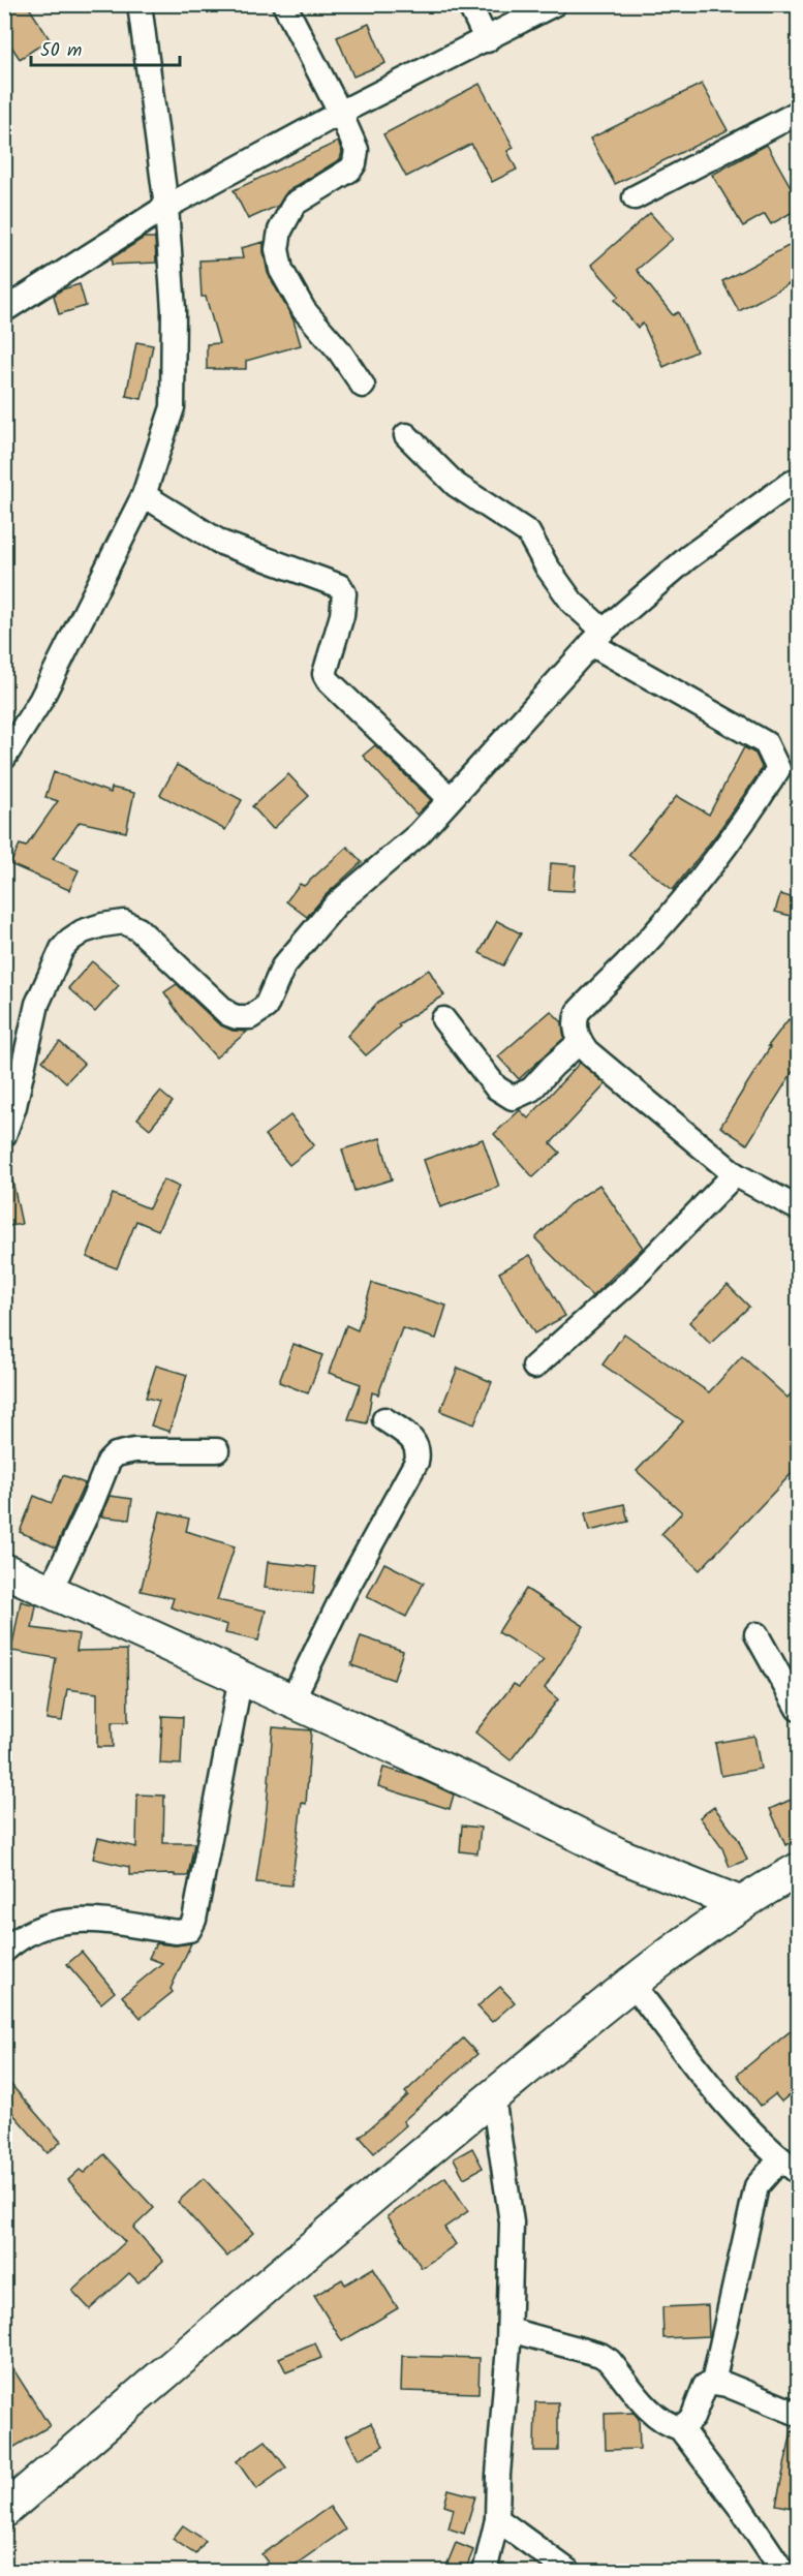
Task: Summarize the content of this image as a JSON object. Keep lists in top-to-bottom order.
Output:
{
  "scale_bar": "50 m"
}
